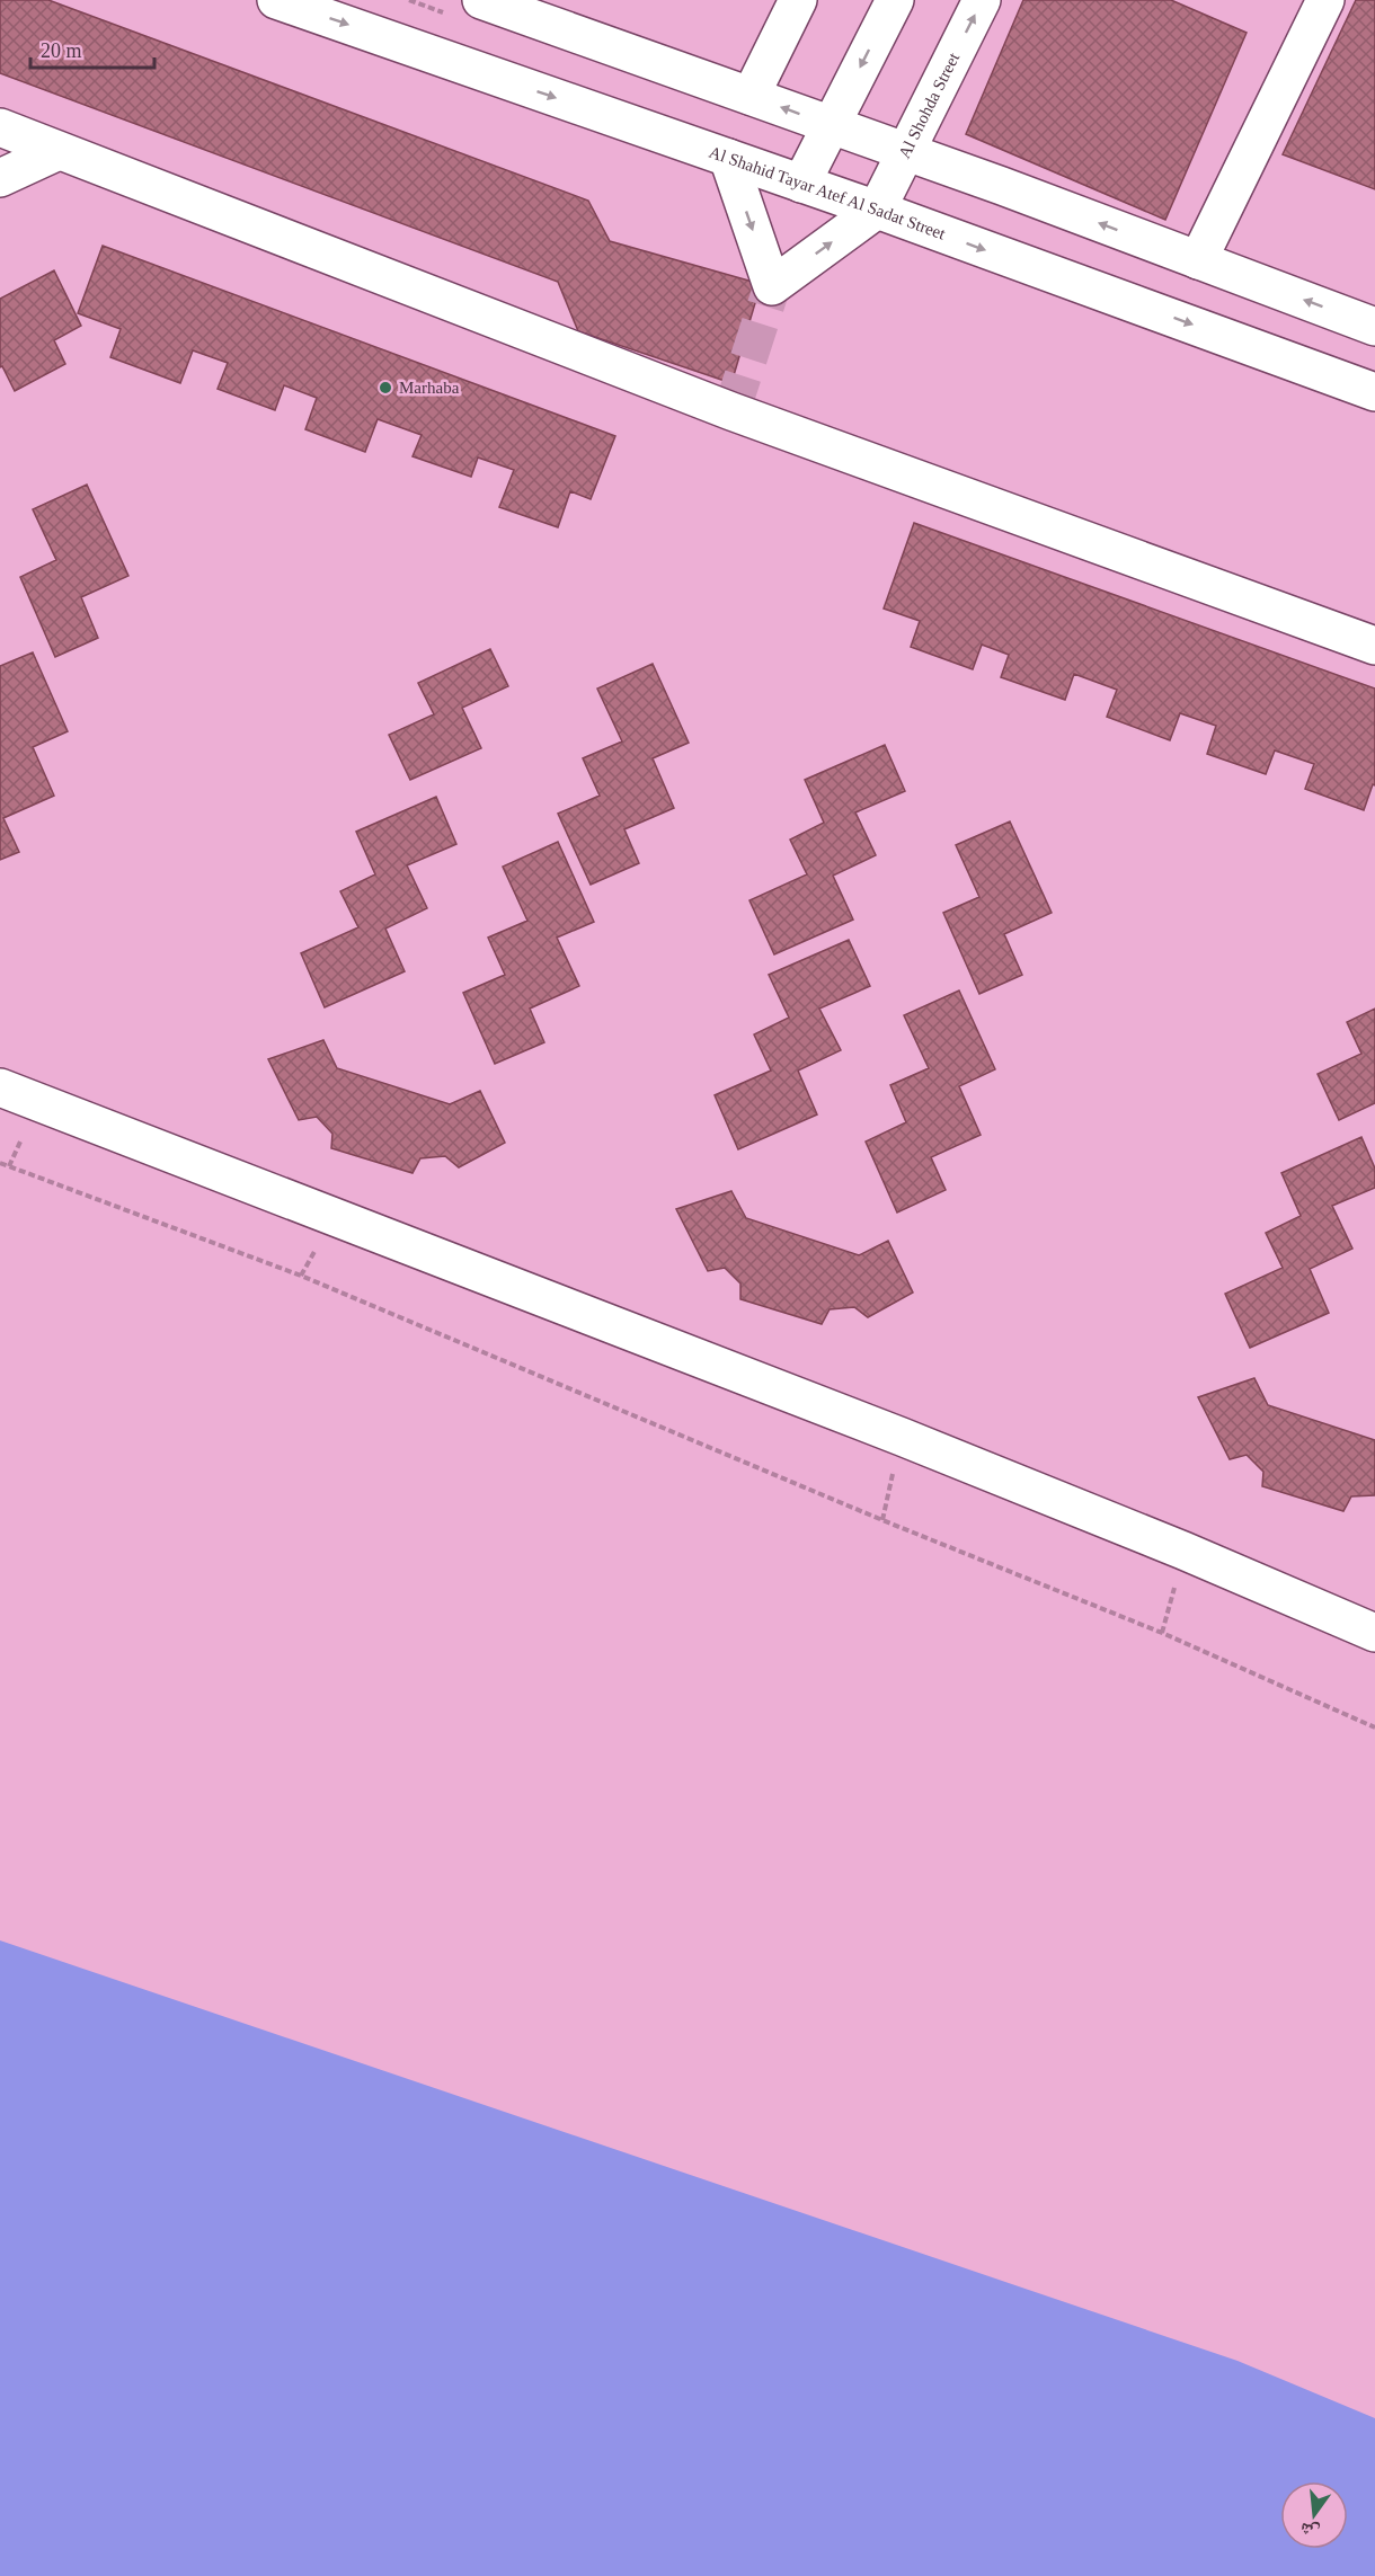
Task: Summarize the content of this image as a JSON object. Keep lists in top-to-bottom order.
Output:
{
  "streets": {
    "street": ["Al Shohda Street", "Al Shahid Tayar Atef Al Sadat Street"]
  },
  "crossings": [
    ["Al Shohda Street", "Al Shahid Tayar Atef Al Sadat Street"]
  ],
  "places": ["Marhaba"],
  "scale_bar": "20 m",
  "north": "bottom"
}
